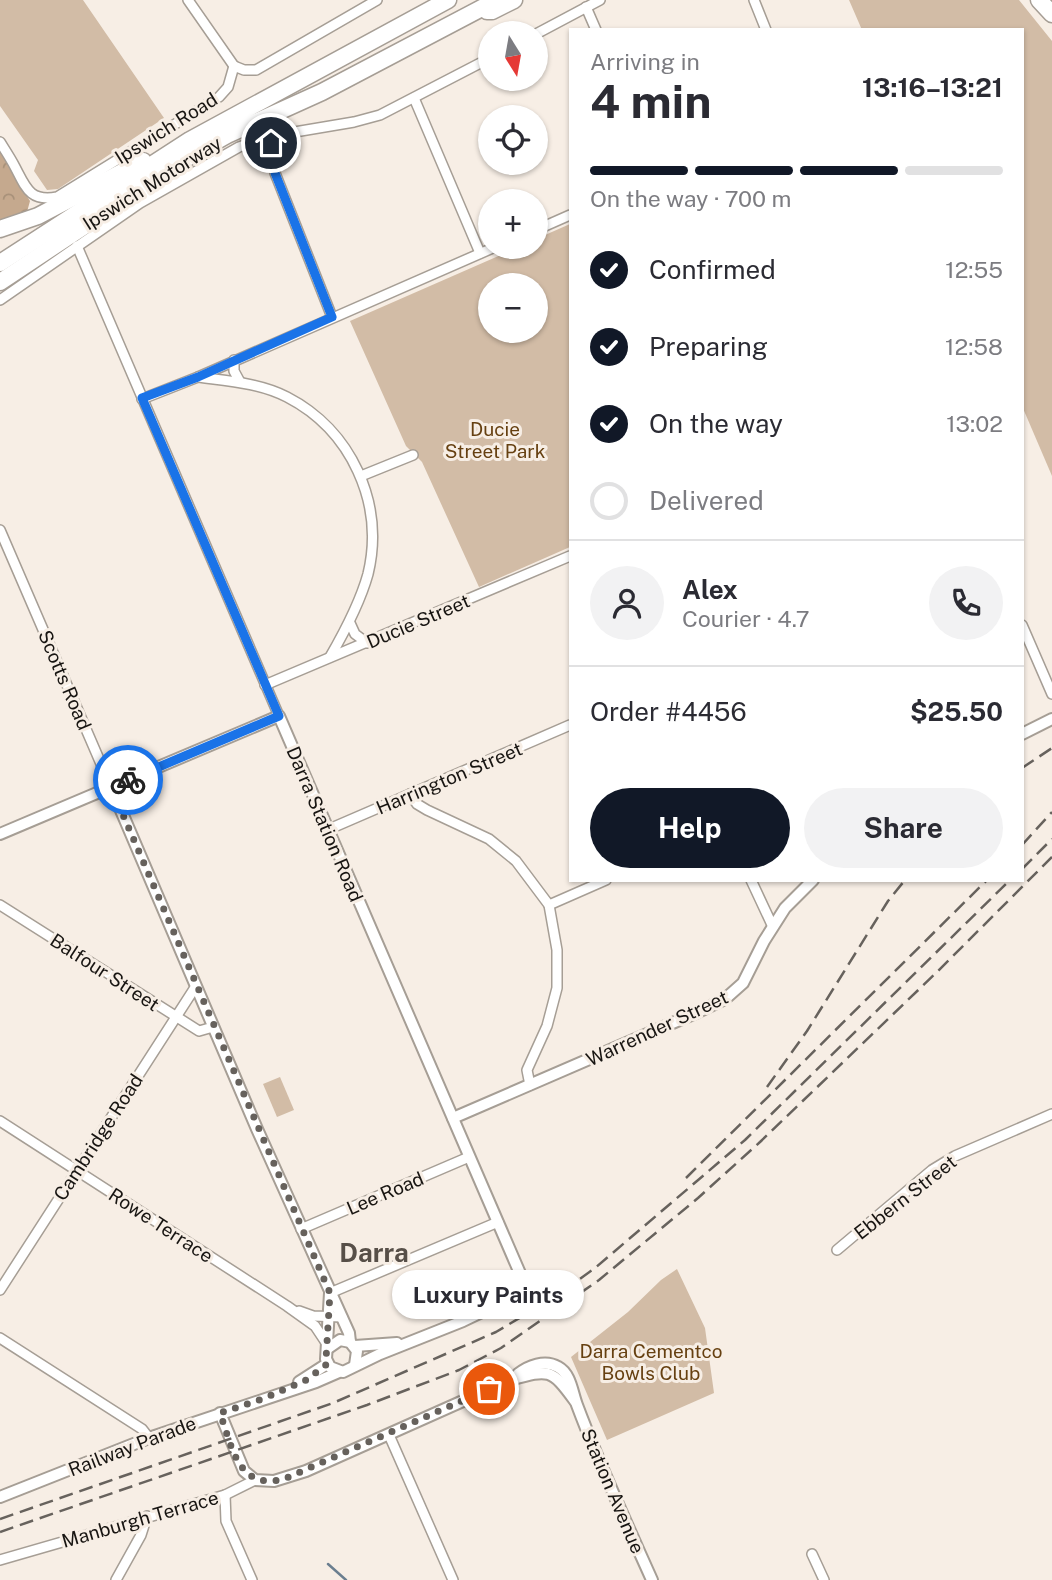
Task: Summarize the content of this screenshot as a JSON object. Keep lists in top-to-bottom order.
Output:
{
  "streets": {
    "highway": ["Ipswich Motorway"],
    "street": [
      "Ipswich Road",
      "Ducie Street",
      "Scotts Road",
      "Harrington Street",
      "Darra Station Road",
      "Balfour Street",
      "Warrender Street",
      "Cambridge Road",
      "Lee Road",
      "Ebbern Street",
      "Rowe Terrace",
      "Railway Parade",
      "Station Avenue",
      "Manburgh Terrace"
    ]
  },
  "crossings": [
    ["Ducie Street", "Darra Station Road"],
    ["Scotts Road", "Balfour Street"],
    ["Scotts Road", "Cambridge Road"],
    ["Scotts Road", "Lee Road"],
    ["Scotts Road", "Rowe Terrace"],
    ["Scotts Road", "Railway Parade"],
    ["Harrington Street", "Darra Station Road"],
    ["Darra Station Road", "Warrender Street"],
    ["Darra Station Road", "Lee Road"],
    ["Balfour Street", "Cambridge Road"],
    ["Cambridge Road", "Rowe Terrace"],
    ["Rowe Terrace", "Railway Parade"],
    ["Station Avenue", "Manburgh Terrace"]
  ],
  "districts": ["Darra"],
  "parks": ["Ducie Street Park", "Darra Cementco Bowls Club"],
  "places": ["Luxury Paints"],
  "north": "bottom",
  "page": {
    "map_buttons": ["+", "−"],
    "heading": ["4 min", "Arriving in", "13:16–13:21"],
    "panel": [
      "Alex",
      "Courier · 4.7",
      "Order #4456",
      "$25.50"
    ],
    "bar": "On the way · 700 m",
    "list": [
      ["Confirmed", "12:55"],
      ["Preparing", "12:58"],
      ["On the way", "13:02"],
      "Delivered"
    ],
    "buttons": ["Help", "Share"],
    "bubble": "Luxury Paints"
  }
}
